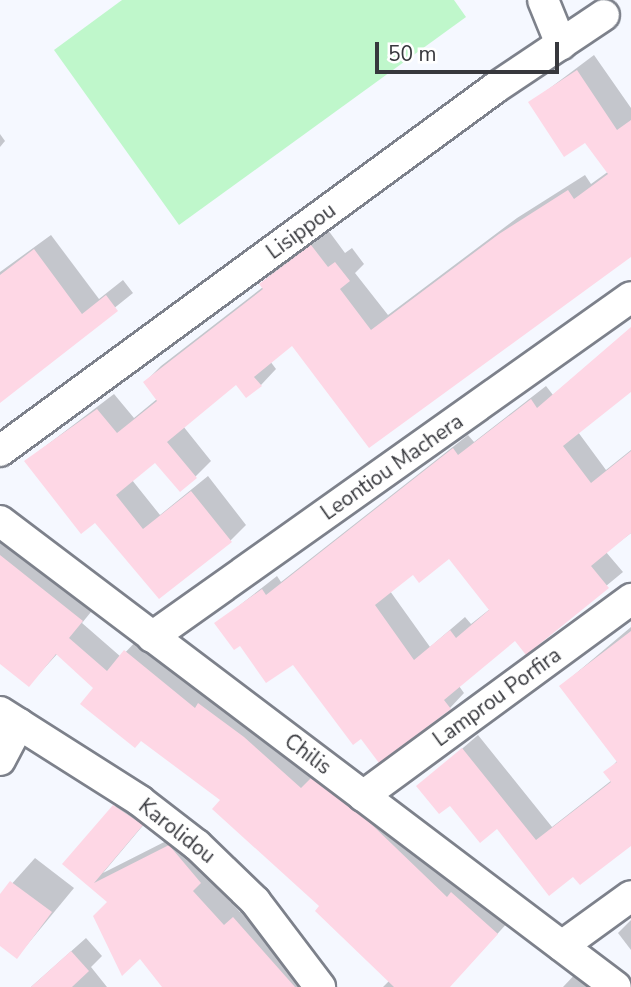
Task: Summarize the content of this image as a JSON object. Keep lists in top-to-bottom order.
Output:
{
  "streets": {
    "street": [
      "Lisippou",
      "Leontiou Machera",
      "Lamprou Porfira",
      "Chilis",
      "Karolidou"
    ]
  },
  "crossings": [
    ["Leontiou Machera", "Chilis"],
    ["Lamprou Porfira", "Chilis"]
  ],
  "scale_bar": "50 m"
}
